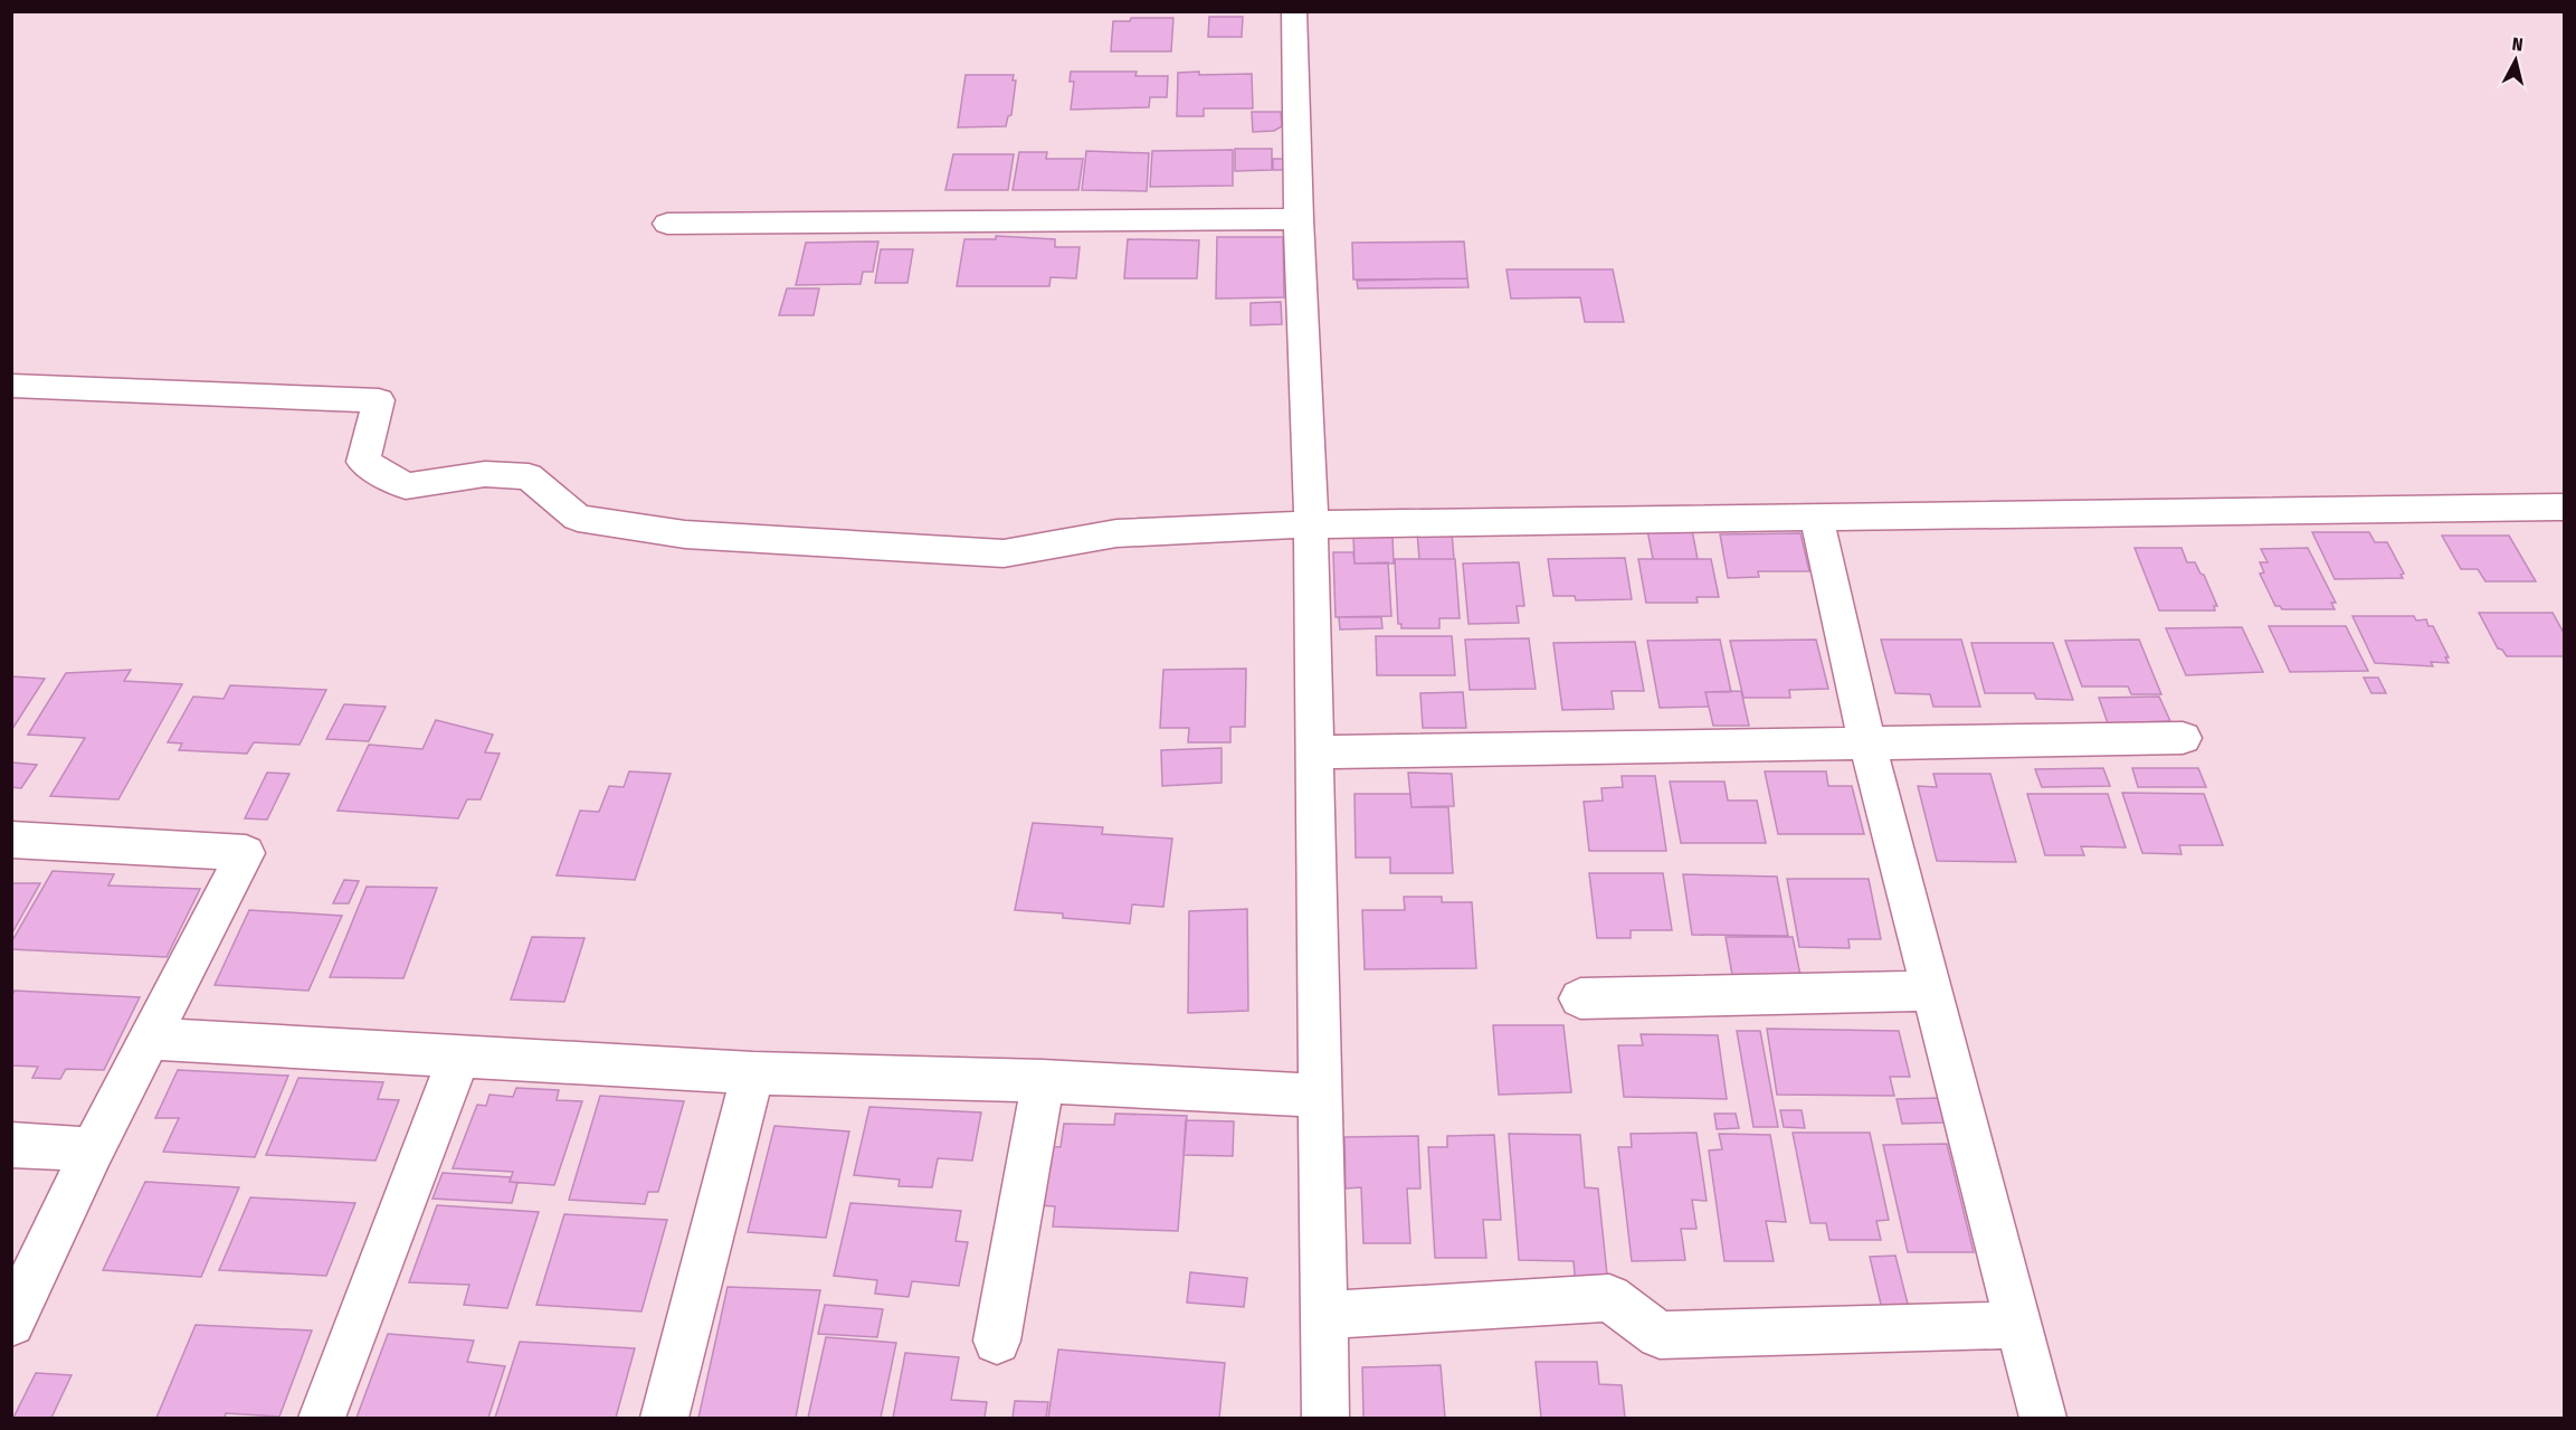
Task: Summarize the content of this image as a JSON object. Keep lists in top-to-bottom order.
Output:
{
  "north": "top"
}
